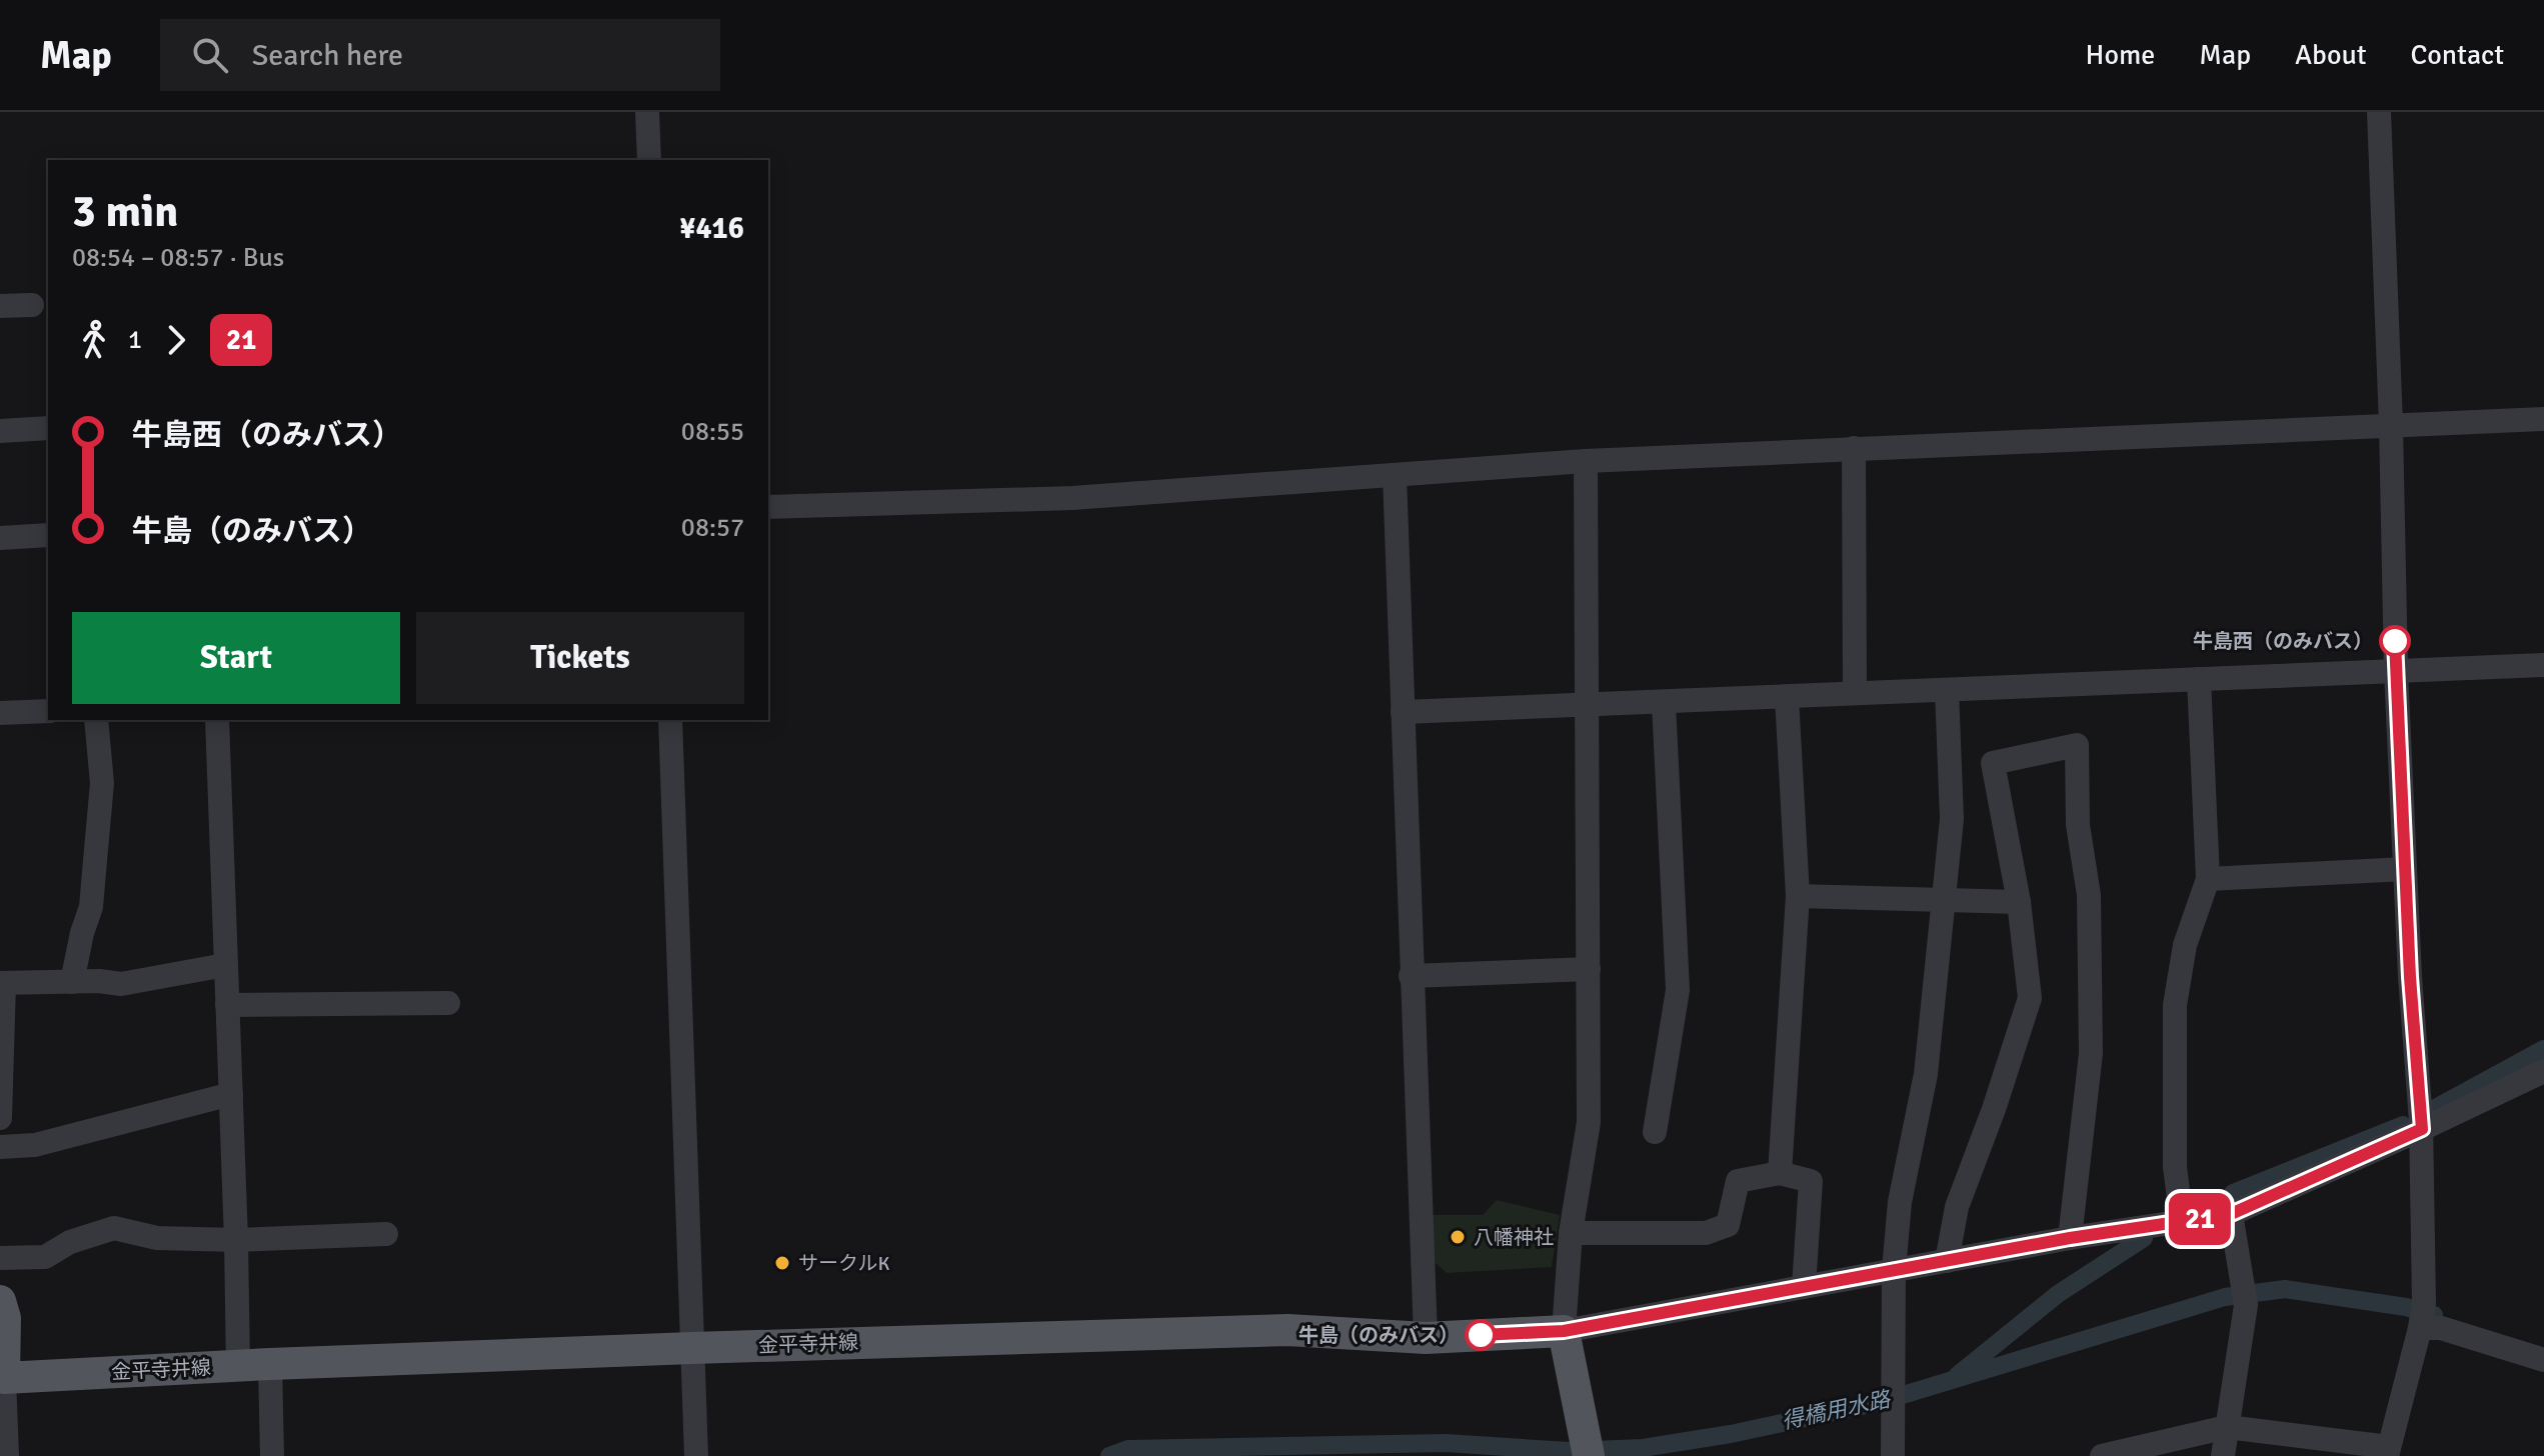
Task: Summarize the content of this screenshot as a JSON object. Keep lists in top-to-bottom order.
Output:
{
  "streets": {
    "main road": ["金平寺井線"]
  },
  "water": ["得橋用水路"],
  "places": [
    "牛島西（のみバス）",
    "八幡神社",
    "サークルK",
    "牛島（のみバス）"
  ],
  "lines": ["bus line 21"],
  "page": {
    "header": "Map",
    "search": "Search here",
    "nav": [
      "Home",
      "Map",
      "About",
      "Contact"
    ],
    "on_map": "21",
    "heading": ["3 min", "08:54 – 08:57 · Bus", "¥416"],
    "legs": ["1", "21"],
    "list": [
      {
        "name": "牛島西（のみバス）",
        "value": "08:55"
      },
      {
        "name": "牛島（のみバス）",
        "value": "08:57"
      }
    ],
    "buttons": ["Start", "Tickets"]
  }
}
